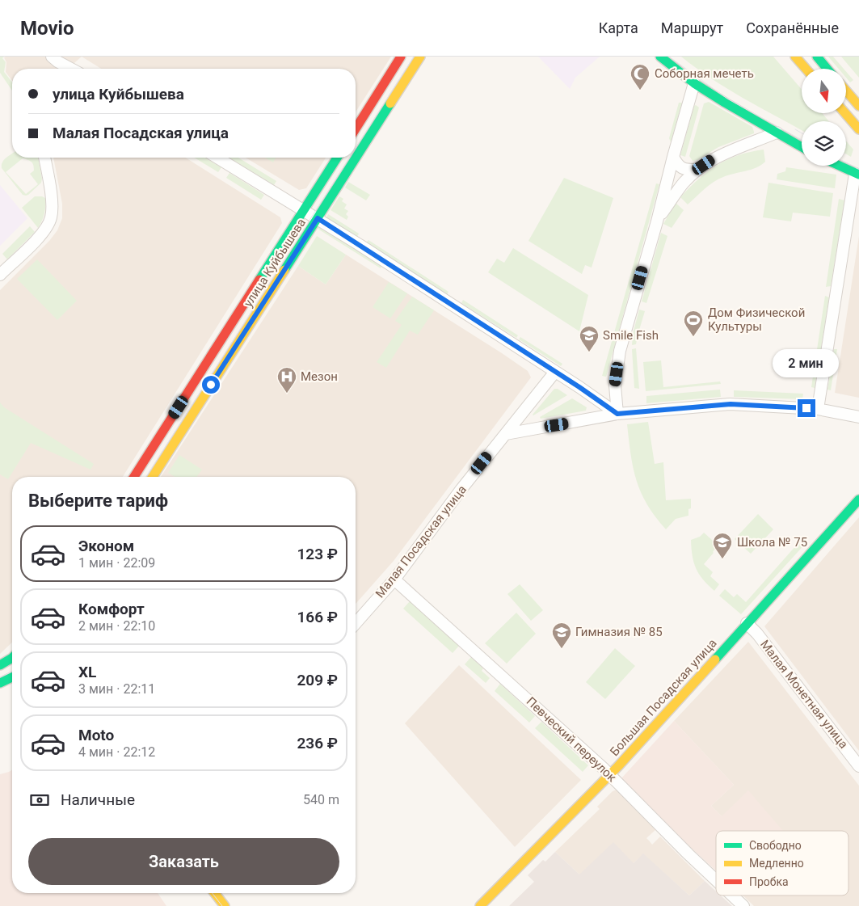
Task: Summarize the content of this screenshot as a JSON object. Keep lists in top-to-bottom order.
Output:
{
  "streets": {
    "main road": ["улица Куйбышева", "Большая Посадская улица"],
    "street": ["Малая Посадская улица", "Малая Монетная улица", "Певческий переулок"]
  },
  "crossings": [
    ["Малая Посадская улица", "Певческий переулок"],
    ["Малая Монетная улица", "Большая Посадская улица"],
    ["Большая Посадская улица", "Певческий переулок"]
  ],
  "places": {
    "mosque": ["Соборная мечеть"],
    "sports": ["Дом Физической Культуры"],
    "school or university": ["Smile Fish", "Школа № 75", "Гимназия № 85"],
    "hospital": ["Мезон"]
  },
  "legend": ["Свободно", "Медленно", "Пробка"],
  "north": "bottom",
  "page": {
    "header": "Movio",
    "nav": ["Карта", "Маршрут", "Сохранённые"],
    "banner": ["улица Куйбышева", "Малая Посадская улица"],
    "bubble": "2 мин",
    "heading": "Выберите тариф",
    "list": [
      {
        "name": "Эконом",
        "note": "1 мин · 22:09",
        "value": "123 ₽"
      },
      {
        "name": "Комфорт",
        "note": "2 мин · 22:10",
        "value": "166 ₽"
      },
      {
        "name": "XL",
        "note": "3 мин · 22:11",
        "value": "209 ₽"
      },
      {
        "name": "Moto",
        "note": "4 мин · 22:12",
        "value": "236 ₽"
      }
    ],
    "pay": ["Наличные", "540 m"],
    "buttons": "Заказать"
  }
}
